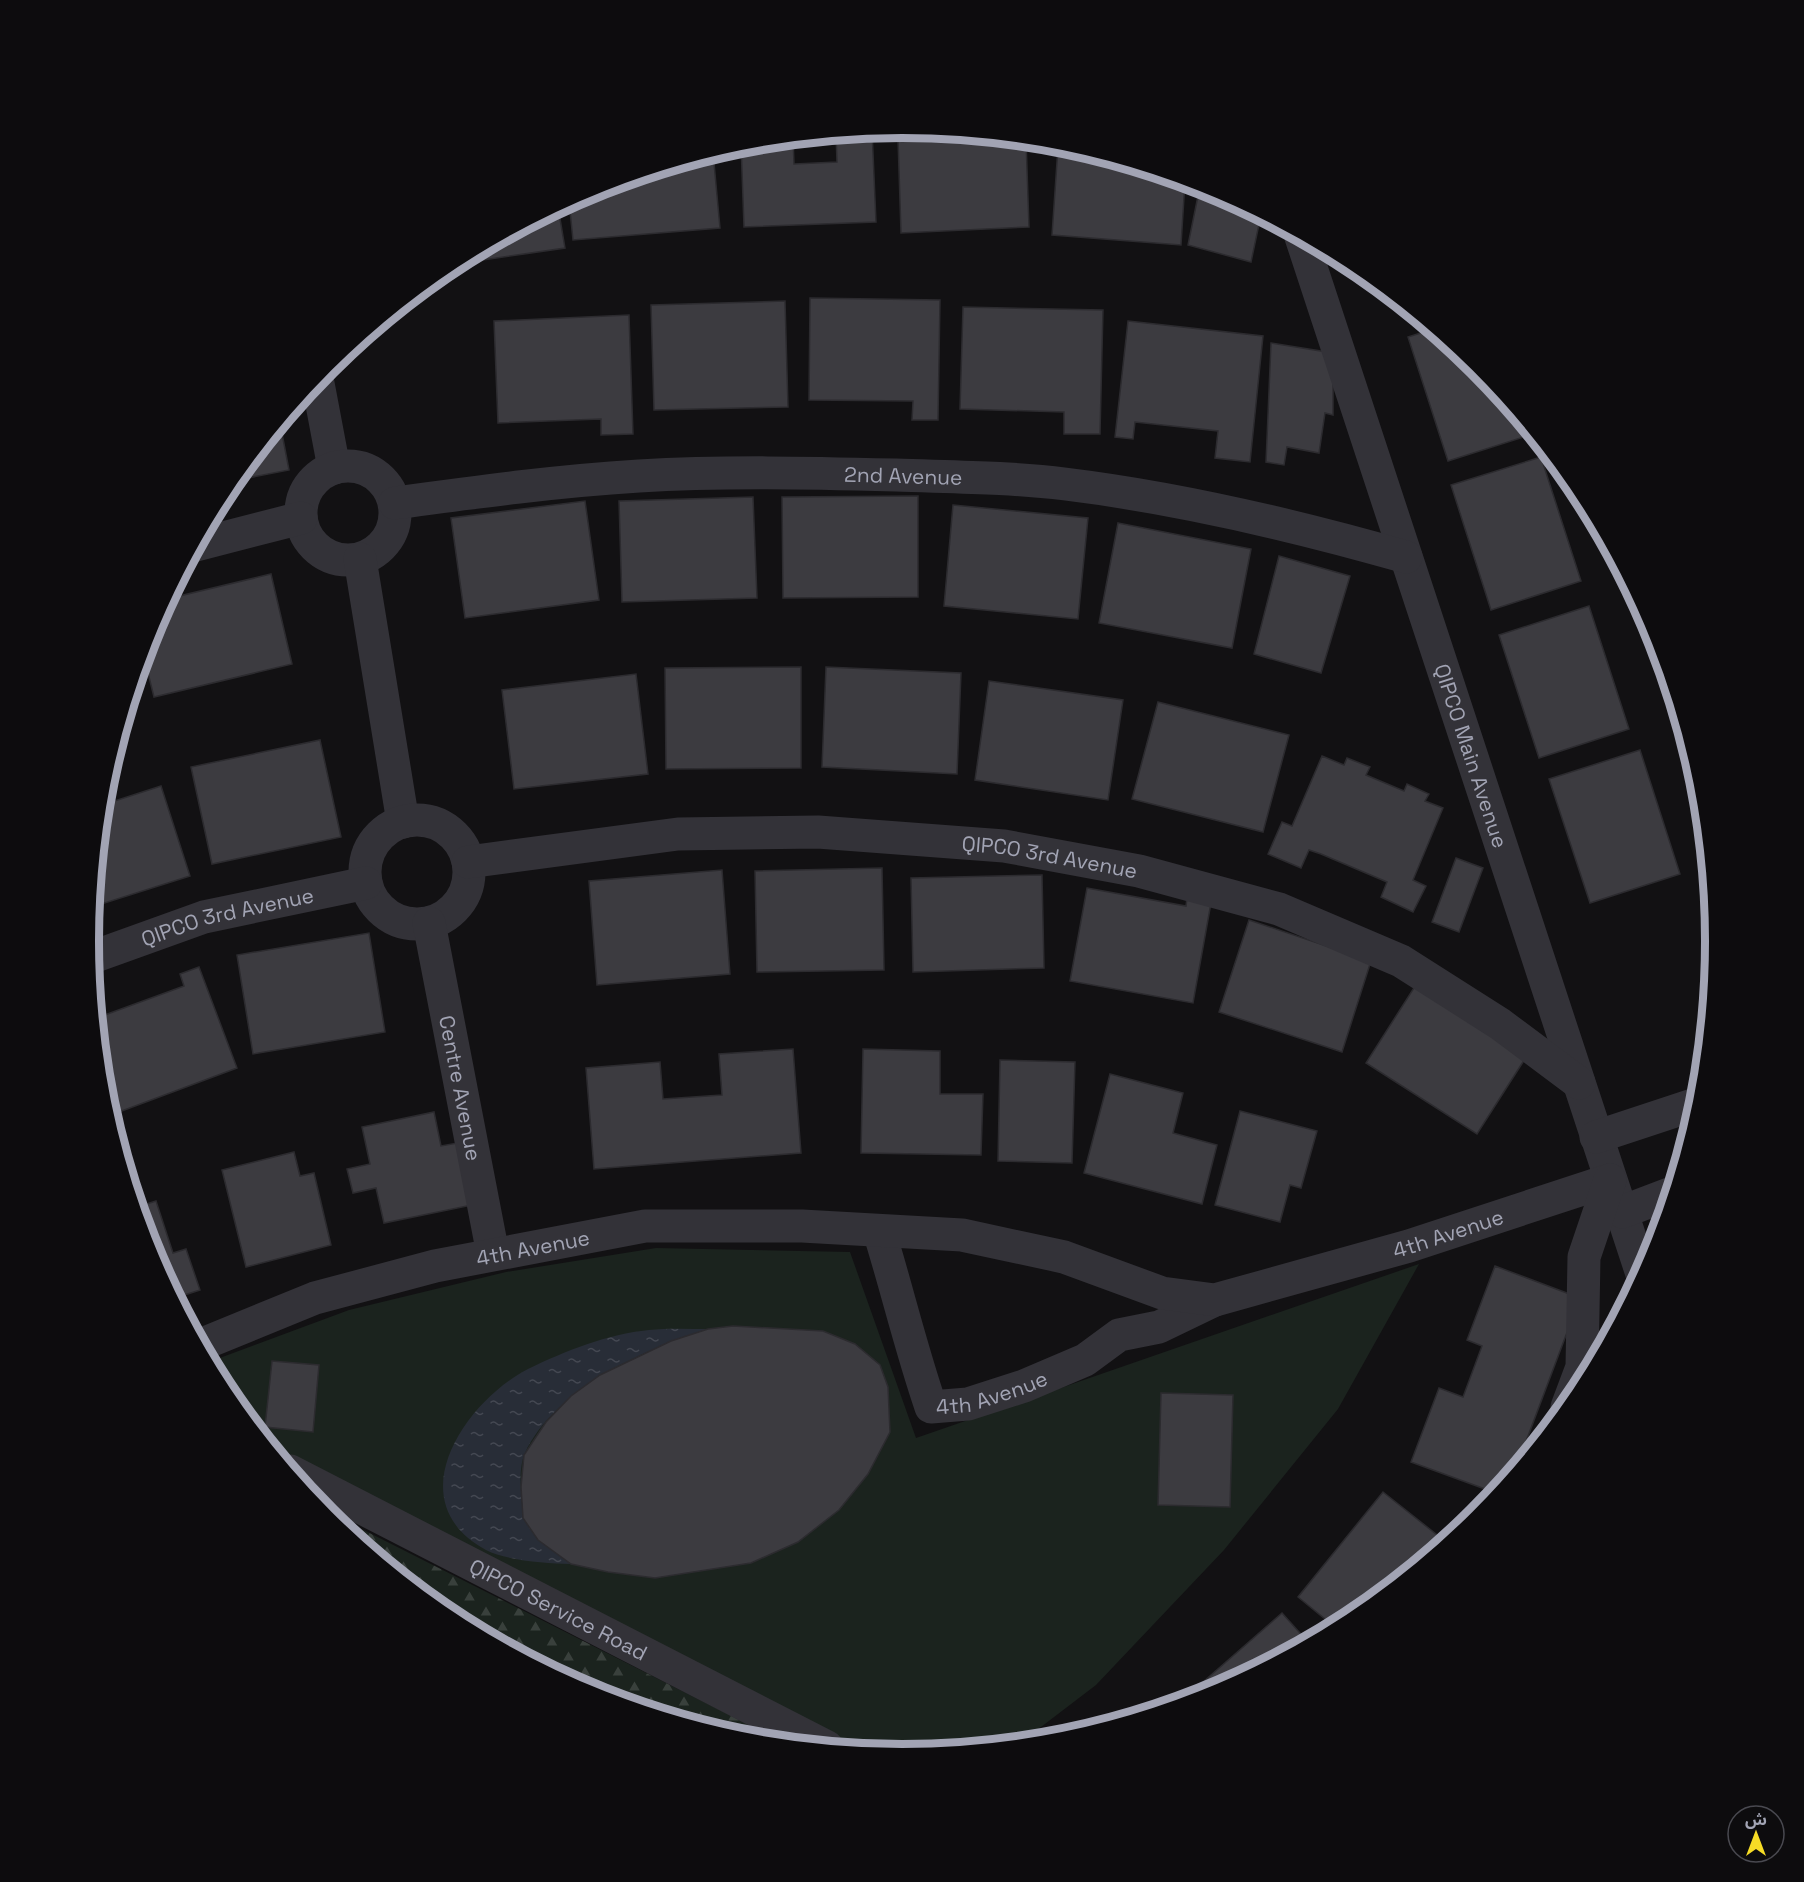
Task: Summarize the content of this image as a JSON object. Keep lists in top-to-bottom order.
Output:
{
  "streets": {
    "street": [
      "2nd Avenue",
      "QIPCO Main Avenue",
      "QIPCO 3rd Avenue",
      "Centre Avenue",
      "4th Avenue",
      "QIPCO Service Road"
    ]
  },
  "crossings": [
    ["2nd Avenue", "QIPCO Main Avenue"],
    ["QIPCO Main Avenue", "QIPCO 3rd Avenue"],
    ["QIPCO Main Avenue", "4th Avenue"],
    ["QIPCO 3rd Avenue", "Centre Avenue"],
    ["Centre Avenue", "4th Avenue"]
  ],
  "north": "top"
}
